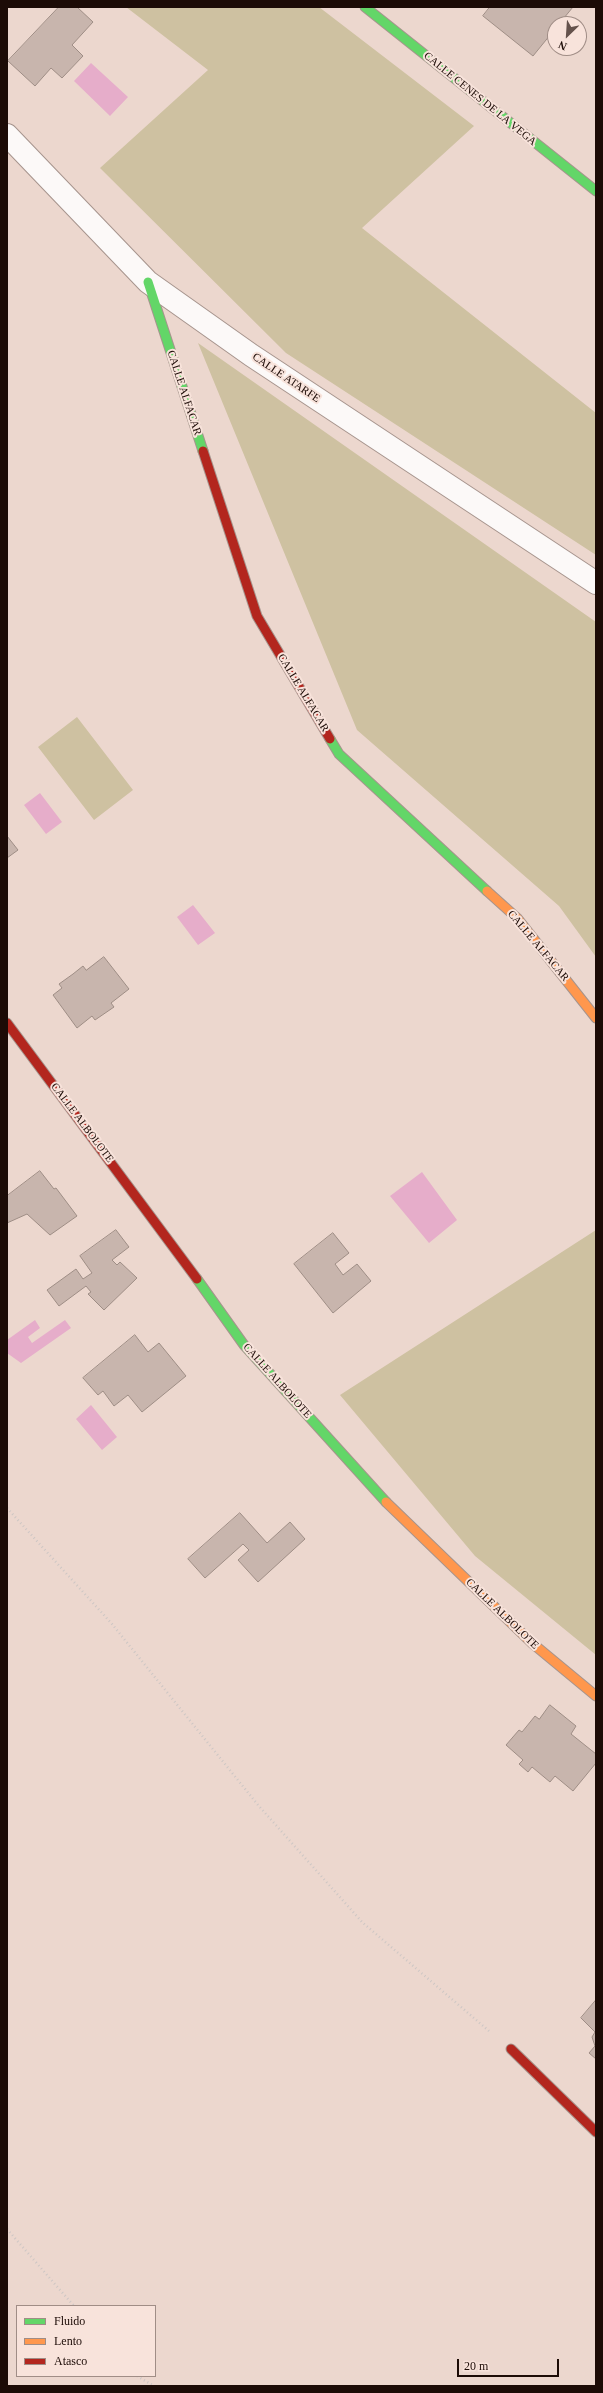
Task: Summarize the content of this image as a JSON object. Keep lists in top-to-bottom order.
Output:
{
  "streets": {
    "street": [
      "CALLE CENES DE LA VEGA",
      "CALLE ATARFE",
      "CALLE ALFACAR",
      "CALLE ALBOLOTE"
    ]
  },
  "crossings": [
    ["CALLE ATARFE", "CALLE ALFACAR"]
  ],
  "legend": ["Fluido", "Lento", "Atasco"],
  "scale_bar": "20 m",
  "north": "bottom left"
}
